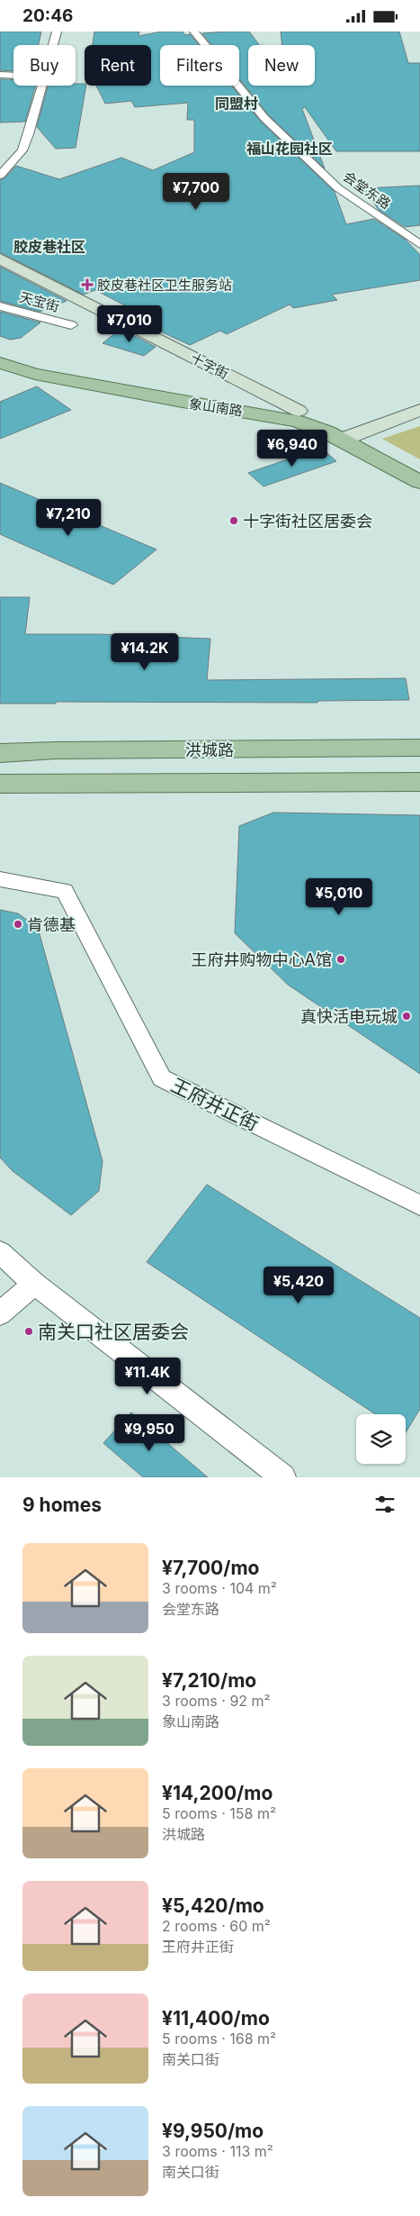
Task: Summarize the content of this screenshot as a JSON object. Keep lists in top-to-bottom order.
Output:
{
  "streets": {
    "main road": ["象山南路", "洪城路"],
    "street": [
      "会堂东路",
      "天宝街",
      "十字街",
      "王府井正街"
    ]
  },
  "crossings": [
    ["十字街", "象山南路"]
  ],
  "districts": ["同盟村", "福山花园社区", "胶皮巷社区"],
  "places": {
    "health": ["胶皮巷社区卫生服务站"],
    "other": [
      "十字街社区居委会",
      "肯德基",
      "王府井购物中心A馆",
      "真快活电玩城",
      "南关口社区居委会"
    ]
  },
  "page": {
    "status": "20:46",
    "chip": [
      "Buy",
      "Rent",
      "Filters",
      "New"
    ],
    "price": [
      "¥7,700",
      "¥7,010",
      "¥6,940",
      "¥7,210",
      "¥14.2K",
      "¥5,010",
      "¥5,420",
      "¥11.4K",
      "¥9,950"
    ],
    "heading": "9 homes",
    "list": [
      {
        "name": "¥7,700/mo",
        "note": "3 rooms · 104 m² · 会堂东路"
      },
      {
        "name": "¥7,210/mo",
        "note": "3 rooms · 92 m² · 象山南路"
      },
      {
        "name": "¥14,200/mo",
        "note": "5 rooms · 158 m² · 洪城路"
      },
      {
        "name": "¥5,420/mo",
        "note": "2 rooms · 60 m² · 王府井正街"
      },
      {
        "name": "¥11,400/mo",
        "note": "5 rooms · 168 m² · 南关口街"
      },
      {
        "name": "¥9,950/mo",
        "note": "3 rooms · 113 m² · 南关口街"
      }
    ]
  }
}
